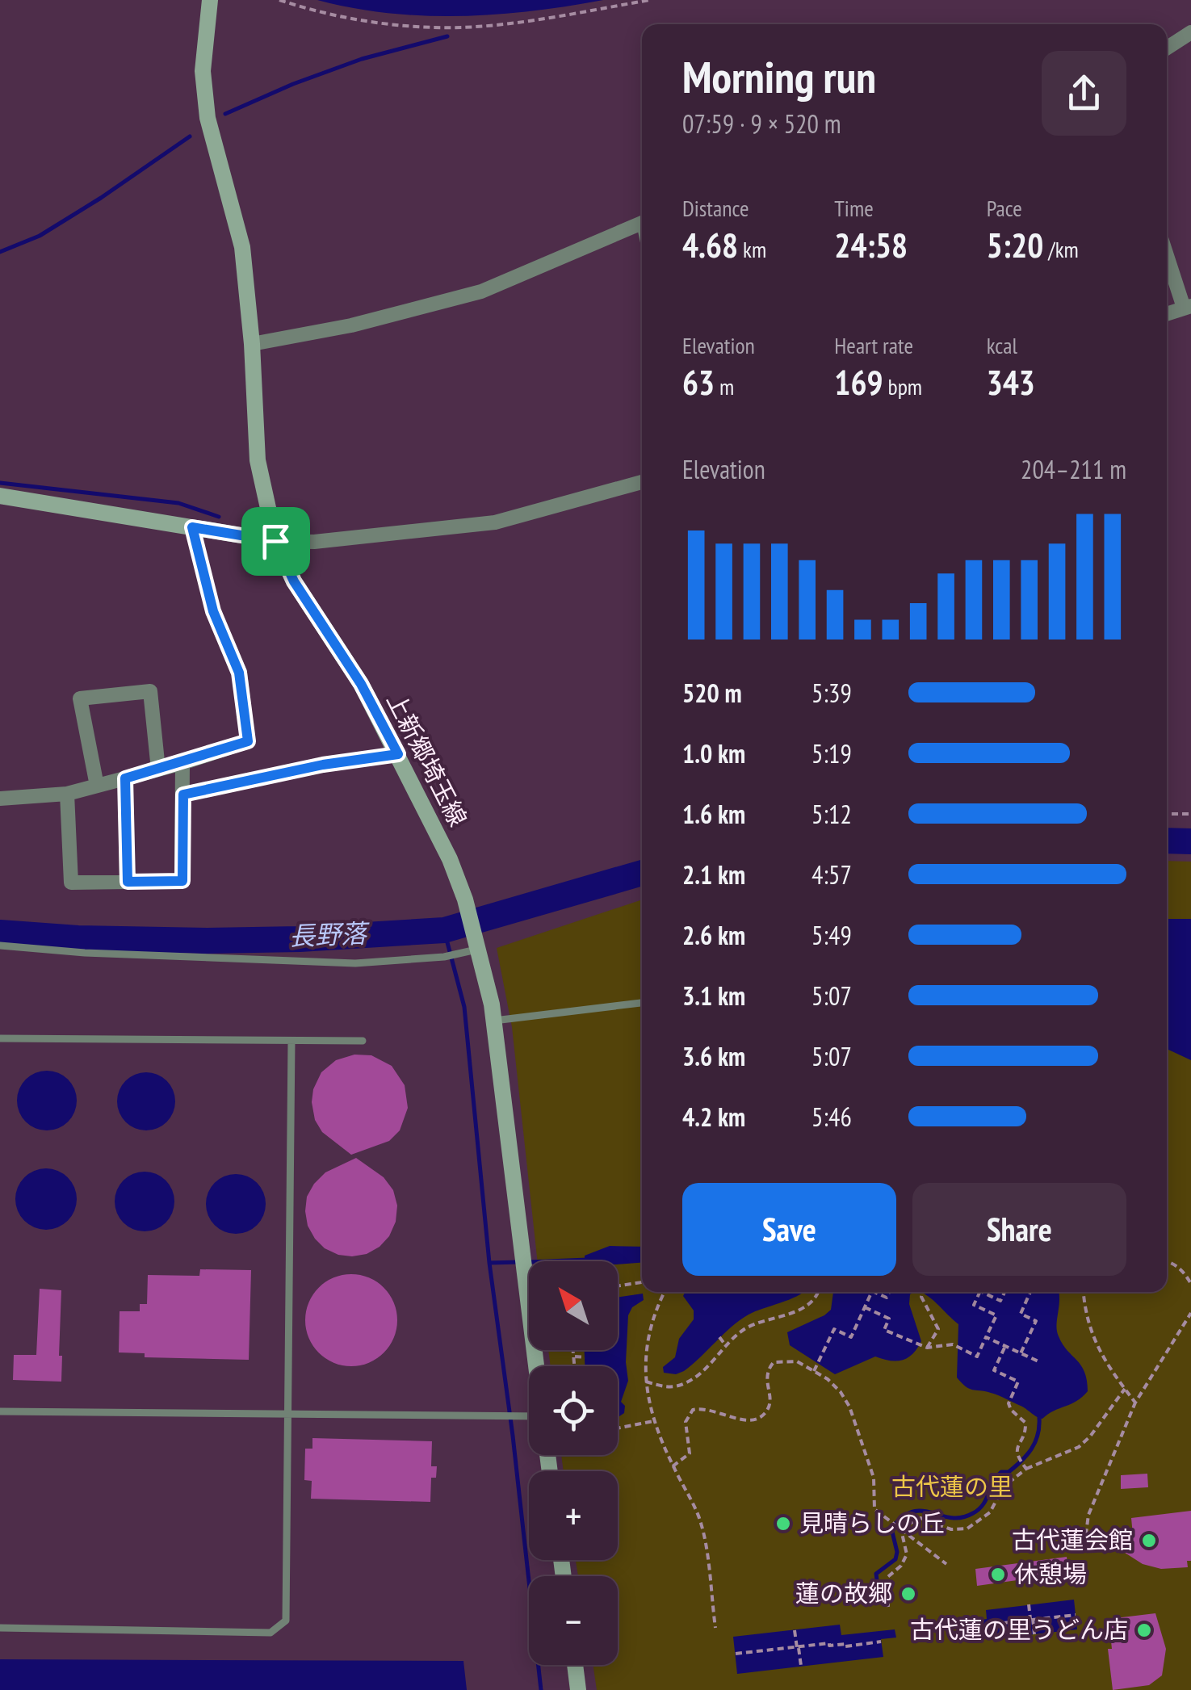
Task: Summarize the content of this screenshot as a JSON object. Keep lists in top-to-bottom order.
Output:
{
  "streets": {
    "main road": ["上新郷埼玉線"]
  },
  "water": ["長野落"],
  "parks": ["古代蓮の里"],
  "places": [
    "見晴らしの丘",
    "古代蓮会館",
    "休憩場",
    "蓮の故郷",
    "古代蓮の里うどん店"
  ],
  "north": "top left",
  "page": {
    "heading": ["Morning run", "07:59 · 9 × 520 m"],
    "stats": [
      ["Distance", "4.68 km"],
      ["Time", "24:58"],
      ["Pace", "5:20 /km"],
      ["Elevation", "63 m"],
      ["Heart rate", "169 bpm"],
      ["kcal", "343"]
    ],
    "chart": ["Elevation", "204–211 m"],
    "list": [
      {
        "name": "520 m",
        "note": "5:39"
      },
      {
        "name": "1.0 km",
        "note": "5:19"
      },
      {
        "name": "1.6 km",
        "note": "5:12"
      },
      {
        "name": "2.1 km",
        "note": "4:57"
      },
      {
        "name": "2.6 km",
        "note": "5:49"
      },
      {
        "name": "3.1 km",
        "note": "5:07"
      },
      {
        "name": "3.6 km",
        "note": "5:07"
      },
      {
        "name": "4.2 km",
        "note": "5:46"
      }
    ],
    "buttons": ["Save", "Share"],
    "map_buttons": ["+", "−"]
  }
}
